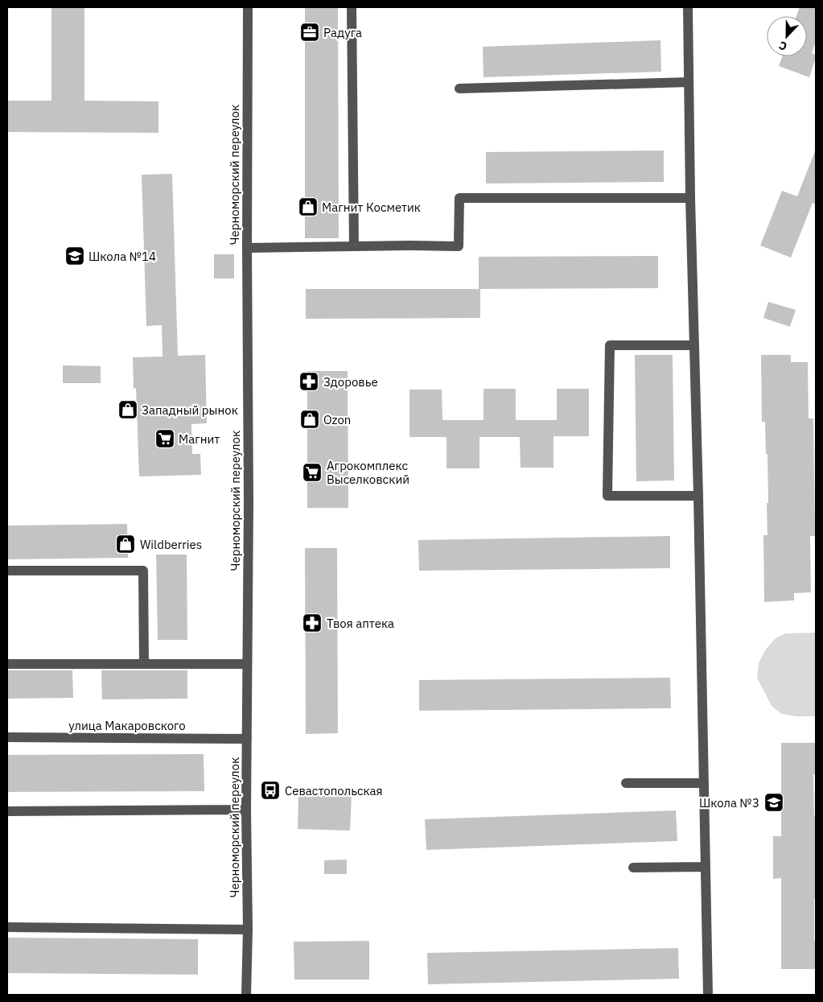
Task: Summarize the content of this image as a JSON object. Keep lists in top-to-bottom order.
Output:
{
  "streets": {
    "street": ["Черноморский переулок", "улица Макаровского"]
  },
  "crossings": [
    ["Черноморский переулок", "улица Макаровского"]
  ],
  "places": {
    "office": ["Радуга"],
    "shop": [
      "Магнит Косметик",
      "Западный рынок",
      "Ozon",
      "Wildberries"
    ],
    "school or university": ["Школа №14", "Школа №3"],
    "pharmacy": ["Здоровье", "Твоя аптека"],
    "supermarket": ["Магнит", "Агрокомплекс Выселковский"],
    "bus stop": ["Севастопольская"]
  },
  "north": "bottom"
}
